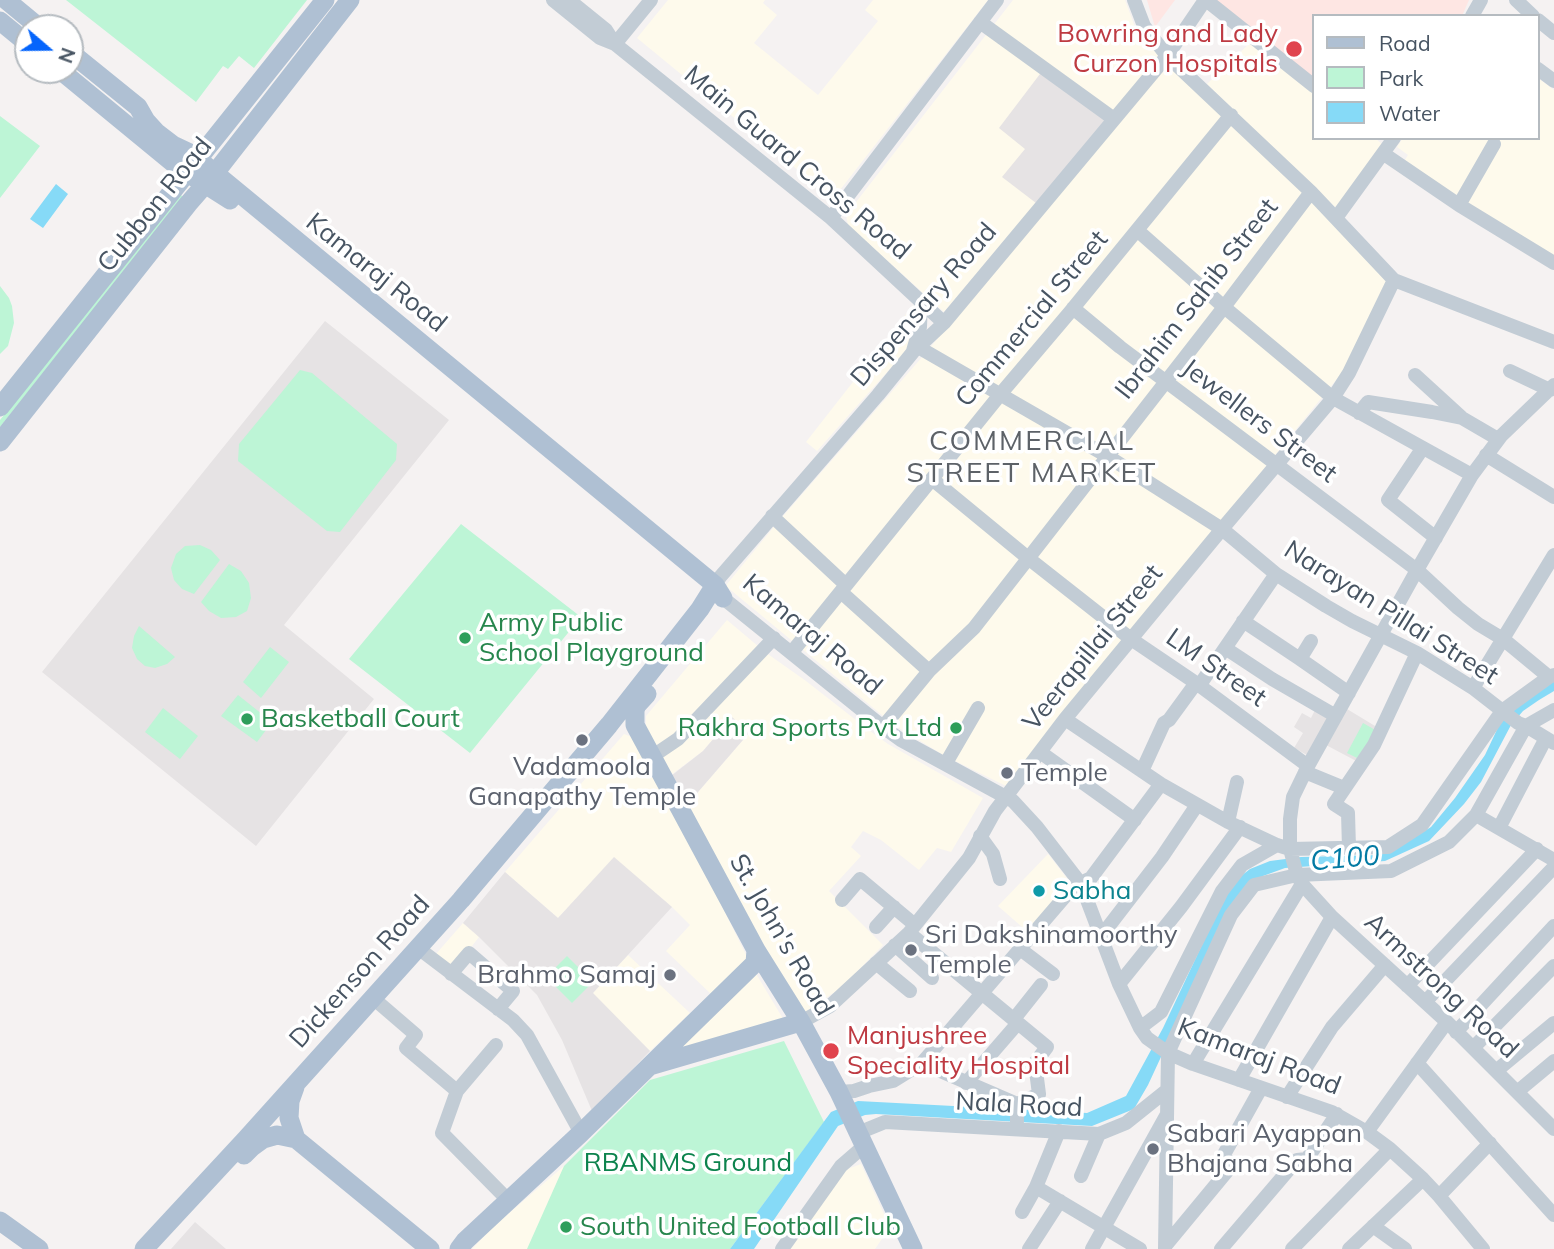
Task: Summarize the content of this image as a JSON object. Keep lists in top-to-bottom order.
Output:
{
  "streets": {
    "main road": [
      "Cubbon Road",
      "Kamaraj Road",
      "St. John's Road",
      "Dickenson Road"
    ],
    "street": [
      "Main Guard Cross Road",
      "Ibrahim Sahib Street",
      "Dispensary Road",
      "Commercial Street",
      "Jewellers Street",
      "Narayan Pillai Street",
      "Veerapillai Street",
      "LM Street",
      "Armstrong Road",
      "Nala Road"
    ]
  },
  "crossings": [
    ["Main Guard Cross Road", "Dispensary Road"],
    ["Cubbon Road", "Kamaraj Road"],
    ["Kamaraj Road", "Ibrahim Sahib Street"],
    ["Kamaraj Road", "Dispensary Road"],
    ["Kamaraj Road", "Commercial Street"],
    ["Kamaraj Road", "Veerapillai Street"],
    ["Kamaraj Road", "Dickenson Road"],
    ["Ibrahim Sahib Street", "Jewellers Street"],
    ["Ibrahim Sahib Street", "Narayan Pillai Street"],
    ["Ibrahim Sahib Street", "LM Street"],
    ["Dispensary Road", "Narayan Pillai Street"],
    ["Dispensary Road", "Dickenson Road"],
    ["Commercial Street", "Jewellers Street"],
    ["Commercial Street", "Narayan Pillai Street"],
    ["Commercial Street", "LM Street"],
    ["Jewellers Street", "Veerapillai Street"],
    ["Narayan Pillai Street", "Veerapillai Street"],
    ["Veerapillai Street", "LM Street"],
    ["Veerapillai Street", "St. John's Road"],
    ["St. John's Road", "Nala Road"]
  ],
  "districts": ["COMMERCIAL STREET MARKET"],
  "water": ["C100"],
  "parks": ["RBANMS Ground"],
  "places": [
    "Bowring and Lady Curzon Hospitals",
    "Army Public School Playground",
    "Basketball Court",
    "Rakhra Sports Pvt Ltd",
    "Vadamoola Ganapathy Temple",
    "Temple",
    "Sabha",
    "Sri Dakshinamoorthy Temple",
    "Brahmo Samaj",
    "Manjushree Speciality Hospital",
    "Sabari Ayappan Bhajana Sabha",
    "South United Football Club"
  ],
  "legend": ["Road", "Park", "Water"],
  "north": "right"
}
